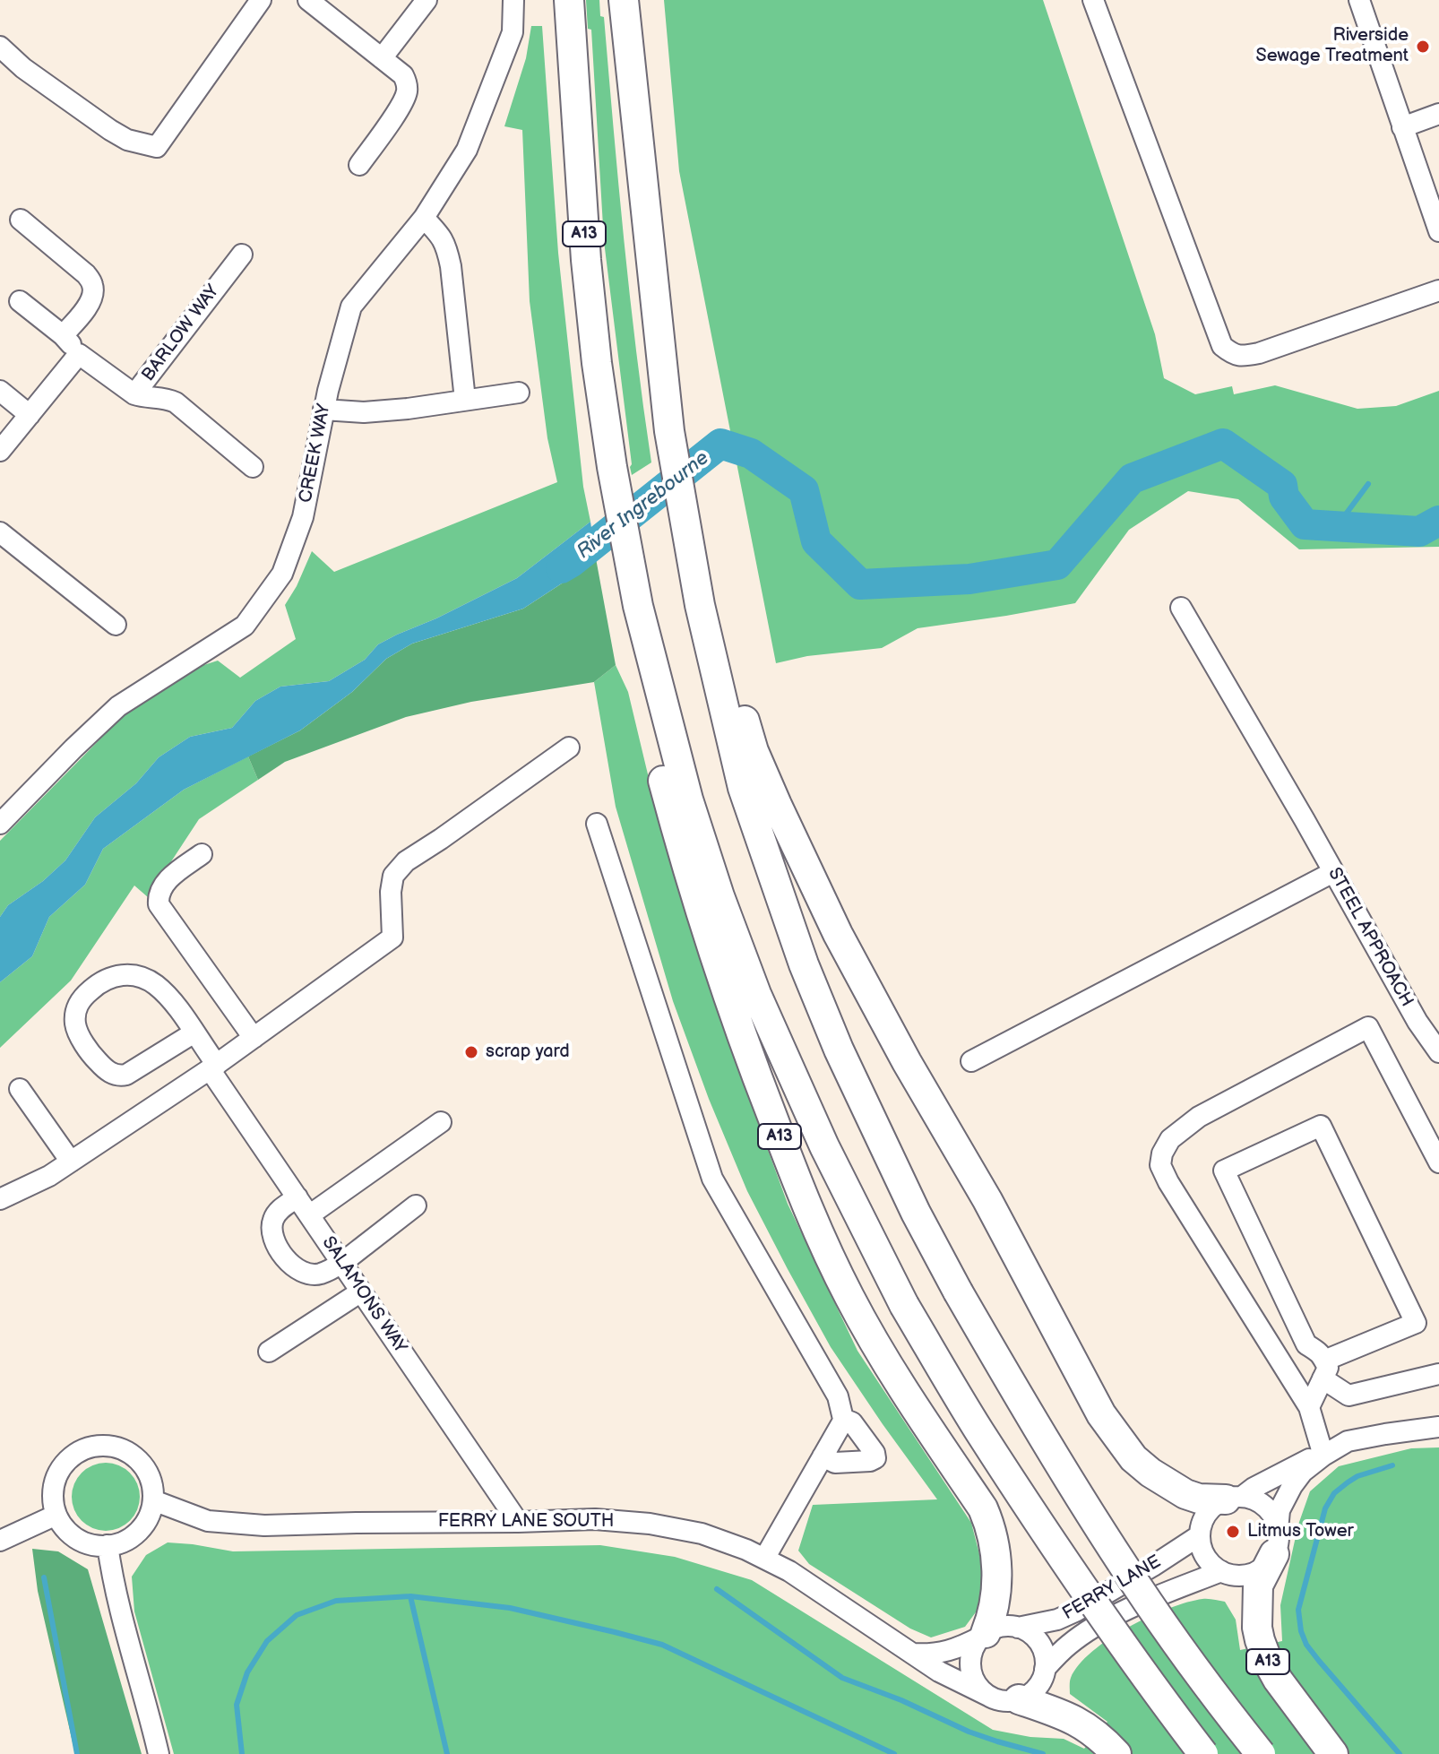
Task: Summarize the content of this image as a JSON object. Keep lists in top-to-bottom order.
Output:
{
  "streets": {
    "highway": ["A13"],
    "street": [
      "BARLOW WAY",
      "CREEK WAY",
      "STEEL APPROACH",
      "SALAMONS WAY",
      "FERRY LANE SOUTH",
      "FERRY LANE"
    ]
  },
  "crossings": [
    ["A13", "FERRY LANE"],
    ["SALAMONS WAY", "FERRY LANE SOUTH"],
    ["FERRY LANE SOUTH", "FERRY LANE"]
  ],
  "water": ["River Ingrebourne"],
  "places": ["Riverside Sewage Treatment", "scrap yard", "Litmus Tower"]
}
